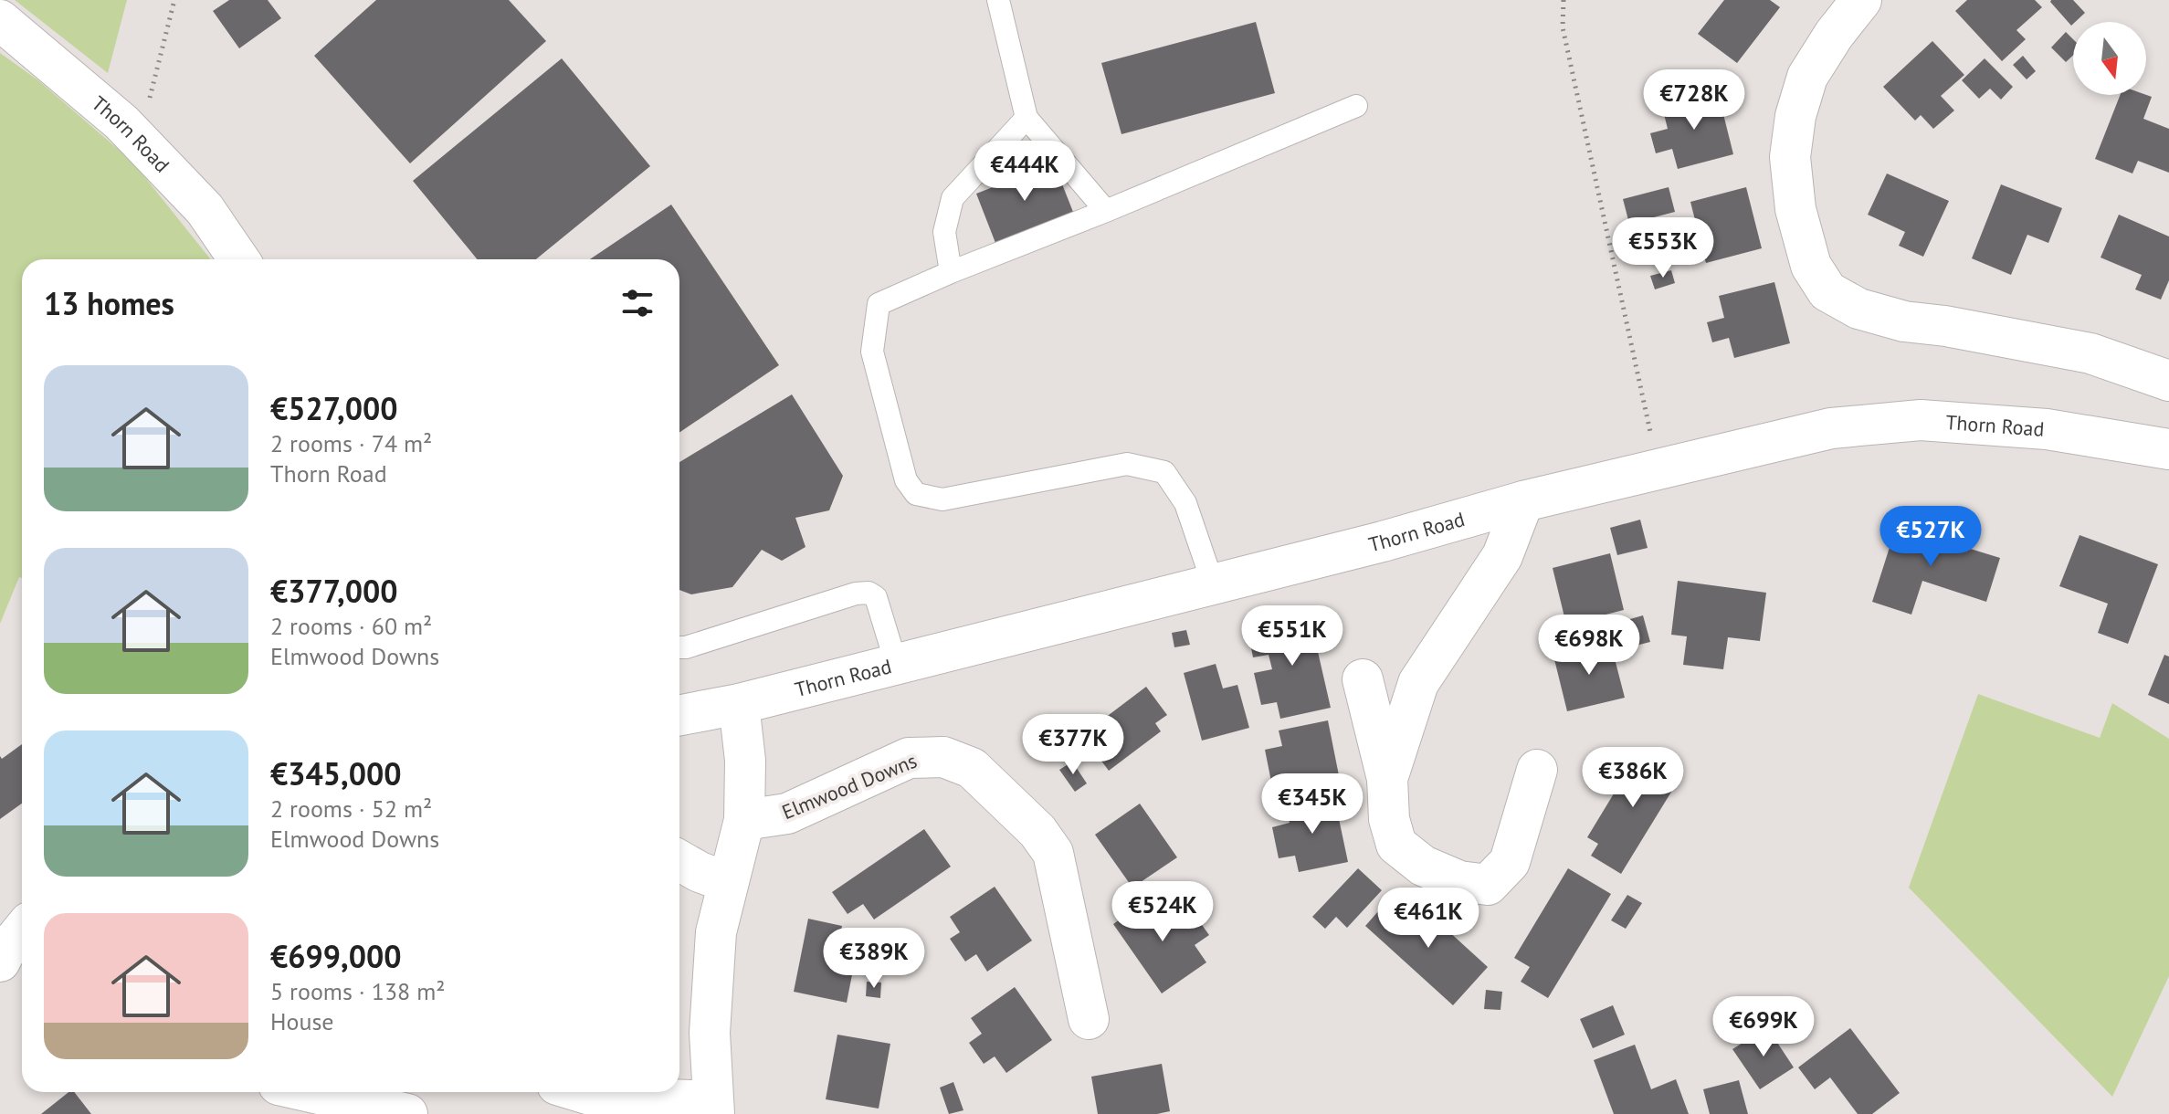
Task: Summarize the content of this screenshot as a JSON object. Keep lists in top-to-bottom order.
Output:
{
  "streets": {
    "street": ["Thorn Road", "Elmwood Downs"]
  },
  "north": "bottom",
  "page": {
    "price": [
      "€728K",
      "€444K",
      "€553K",
      "€527K",
      "€551K",
      "€698K",
      "€377K",
      "€386K",
      "€345K",
      "€524K",
      "€461K",
      "€389K",
      "€699K"
    ],
    "heading": "13 homes",
    "list": [
      {
        "name": "€527,000",
        "note": "2 rooms · 74 m² · Thorn Road"
      },
      {
        "name": "€377,000",
        "note": "2 rooms · 60 m² · Elmwood Downs"
      },
      {
        "name": "€345,000",
        "note": "2 rooms · 52 m² · Elmwood Downs"
      },
      {
        "name": "€699,000",
        "note": "5 rooms · 138 m² · House"
      }
    ]
  }
}
